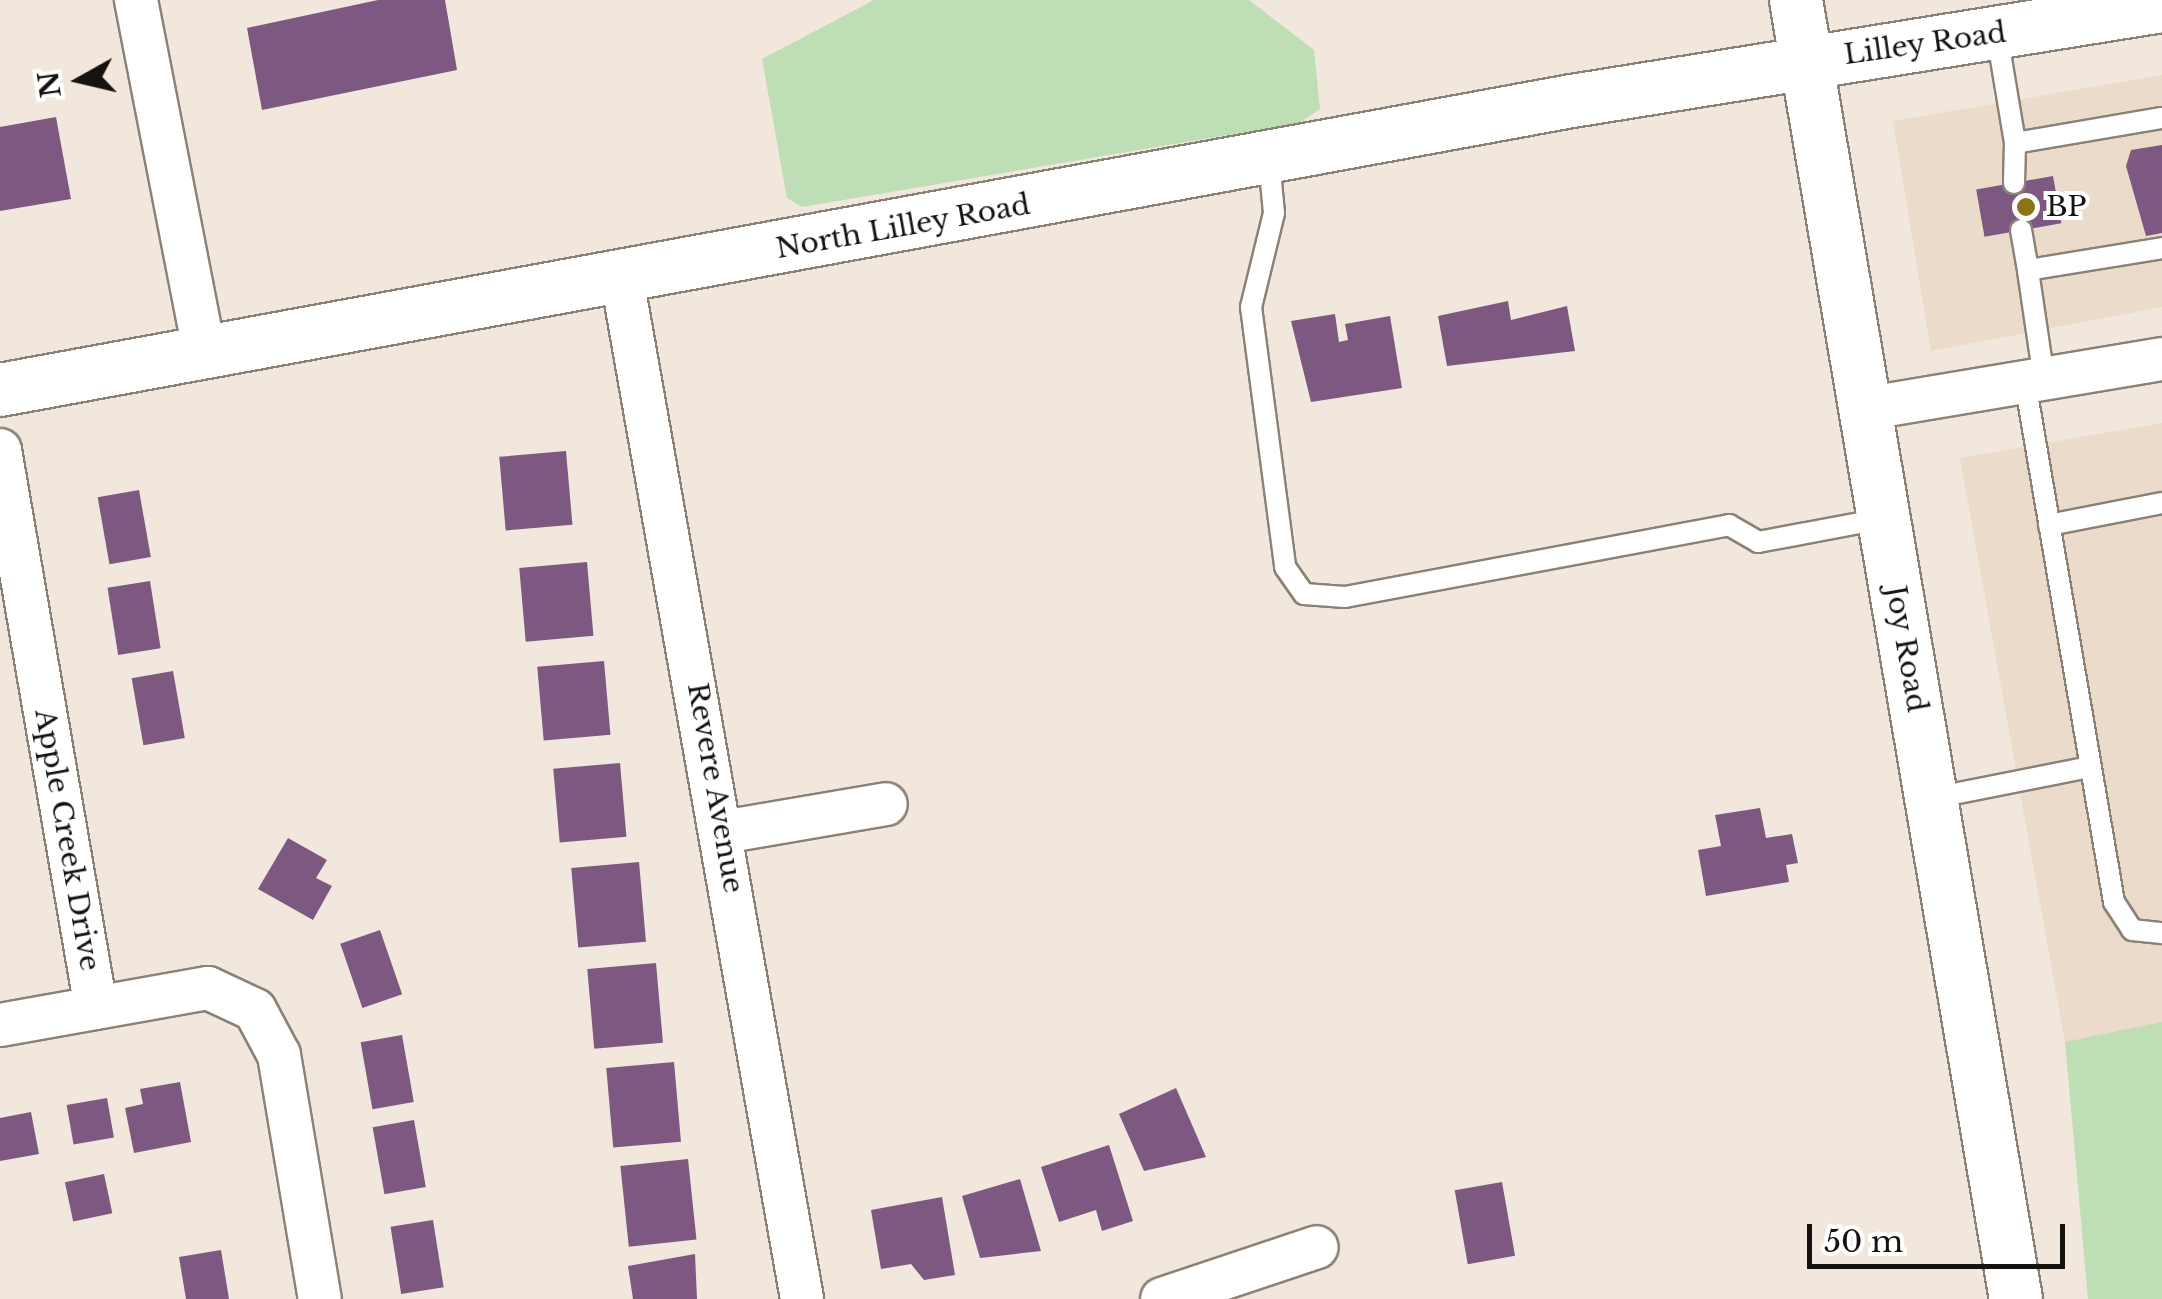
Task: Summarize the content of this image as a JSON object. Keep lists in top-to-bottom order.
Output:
{
  "streets": {
    "street": [
      "Lilley Road",
      "North Lilley Road",
      "Joy Road",
      "Revere Avenue",
      "Apple Creek Drive"
    ]
  },
  "crossings": [
    ["Lilley Road", "North Lilley Road"],
    ["Lilley Road", "Joy Road"],
    ["North Lilley Road", "Joy Road"],
    ["North Lilley Road", "Revere Avenue"]
  ],
  "places": ["BP"],
  "scale_bar": "50 m",
  "north": "left"
}
